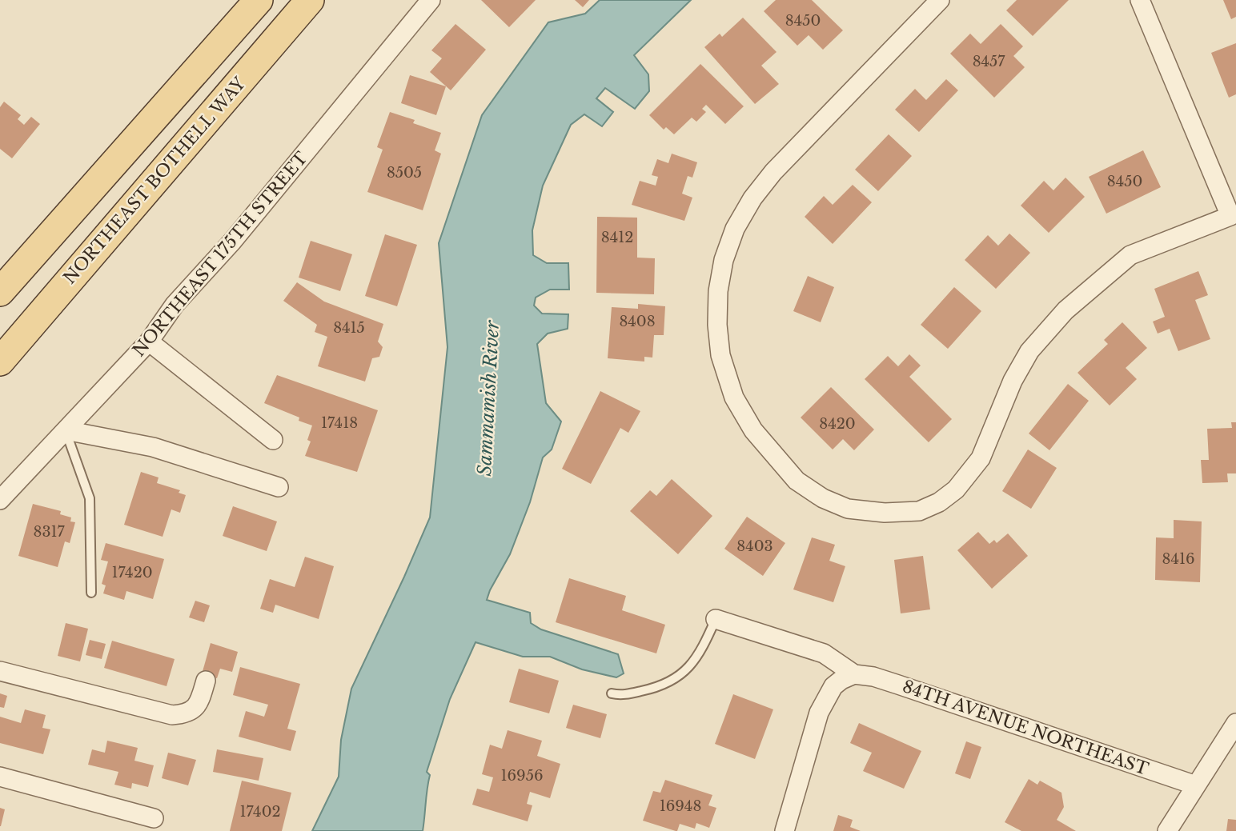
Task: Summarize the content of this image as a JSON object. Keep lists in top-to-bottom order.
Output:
{
  "streets": {
    "main road": ["NORTHEAST BOTHELL WAY"],
    "street": ["NORTHEAST 175TH STREET", "84TH AVENUE NORTHEAST"]
  },
  "water": ["Sammamish River"],
  "house_numbers": [
    "8450",
    "8457",
    "8505",
    "8450",
    "8412",
    "8408",
    "8415",
    "17418",
    "8420",
    "8317",
    "8403",
    "8416",
    "17420",
    "16956",
    "16948",
    "17402"
  ]
}
